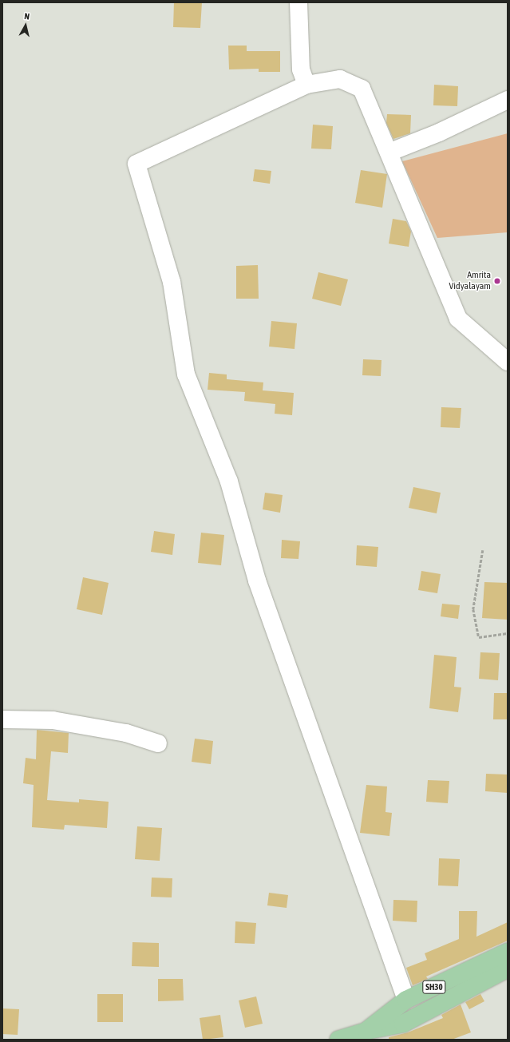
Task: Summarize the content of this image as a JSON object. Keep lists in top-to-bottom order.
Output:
{
  "streets": {
    "main road": ["SH30"]
  },
  "places": ["Amrita Vidyalayam"],
  "north": "top"
}
